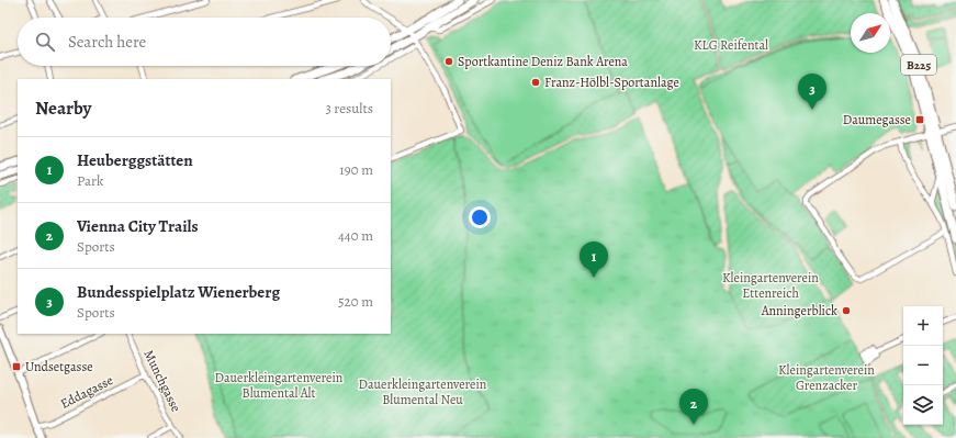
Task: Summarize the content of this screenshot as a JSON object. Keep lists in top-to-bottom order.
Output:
{
  "streets": {
    "main road": ["B225"],
    "street": ["Munchgasse", "Eddagasse"]
  },
  "crossings": [
    ["Munchgasse", "Eddagasse"]
  ],
  "parks": [
    "KLG Reifental",
    "Kleingartenverein Ettenreich",
    "Kleingartenverein Grenzacker",
    "Dauerkleingartenverein Blumental Alt",
    "Dauerkleingartenverein Blumental Neu"
  ],
  "places": {
    "other": ["Sportkantine Deniz Bank Arena", "Franz-Hölbl-Sportanlage", "Anningerblick"],
    "transit": ["Daumegasse", "Undsetgasse"]
  },
  "north": "top right",
  "page": {
    "search": "Search here",
    "pins": ["3", "1", "2"],
    "heading": ["Nearby", "3 results"],
    "list": [
      {
        "mark": "1",
        "name": "Heuberggstätten",
        "note": "Park",
        "value": "190 m"
      },
      {
        "mark": "2",
        "name": "Vienna City Trails",
        "note": "Sports",
        "value": "440 m"
      },
      {
        "mark": "3",
        "name": "Bundesspielplatz Wienerberg",
        "note": "Sports",
        "value": "520 m"
      }
    ],
    "map_buttons": ["+", "−"]
  }
}
